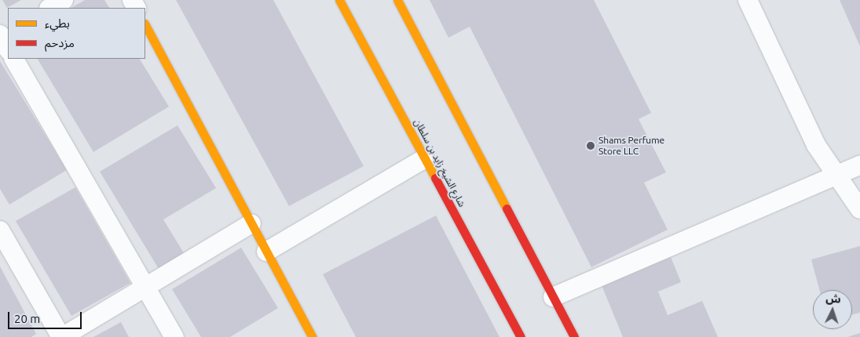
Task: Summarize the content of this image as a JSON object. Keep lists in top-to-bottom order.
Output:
{
  "streets": {
    "main road": ["شارع الشيخ زايد بن سلطان"]
  },
  "places": ["Shams Perfume Store LLC"],
  "legend": ["بطيء", "مزدحم"],
  "scale_bar": "20 m",
  "north": "top"
}
